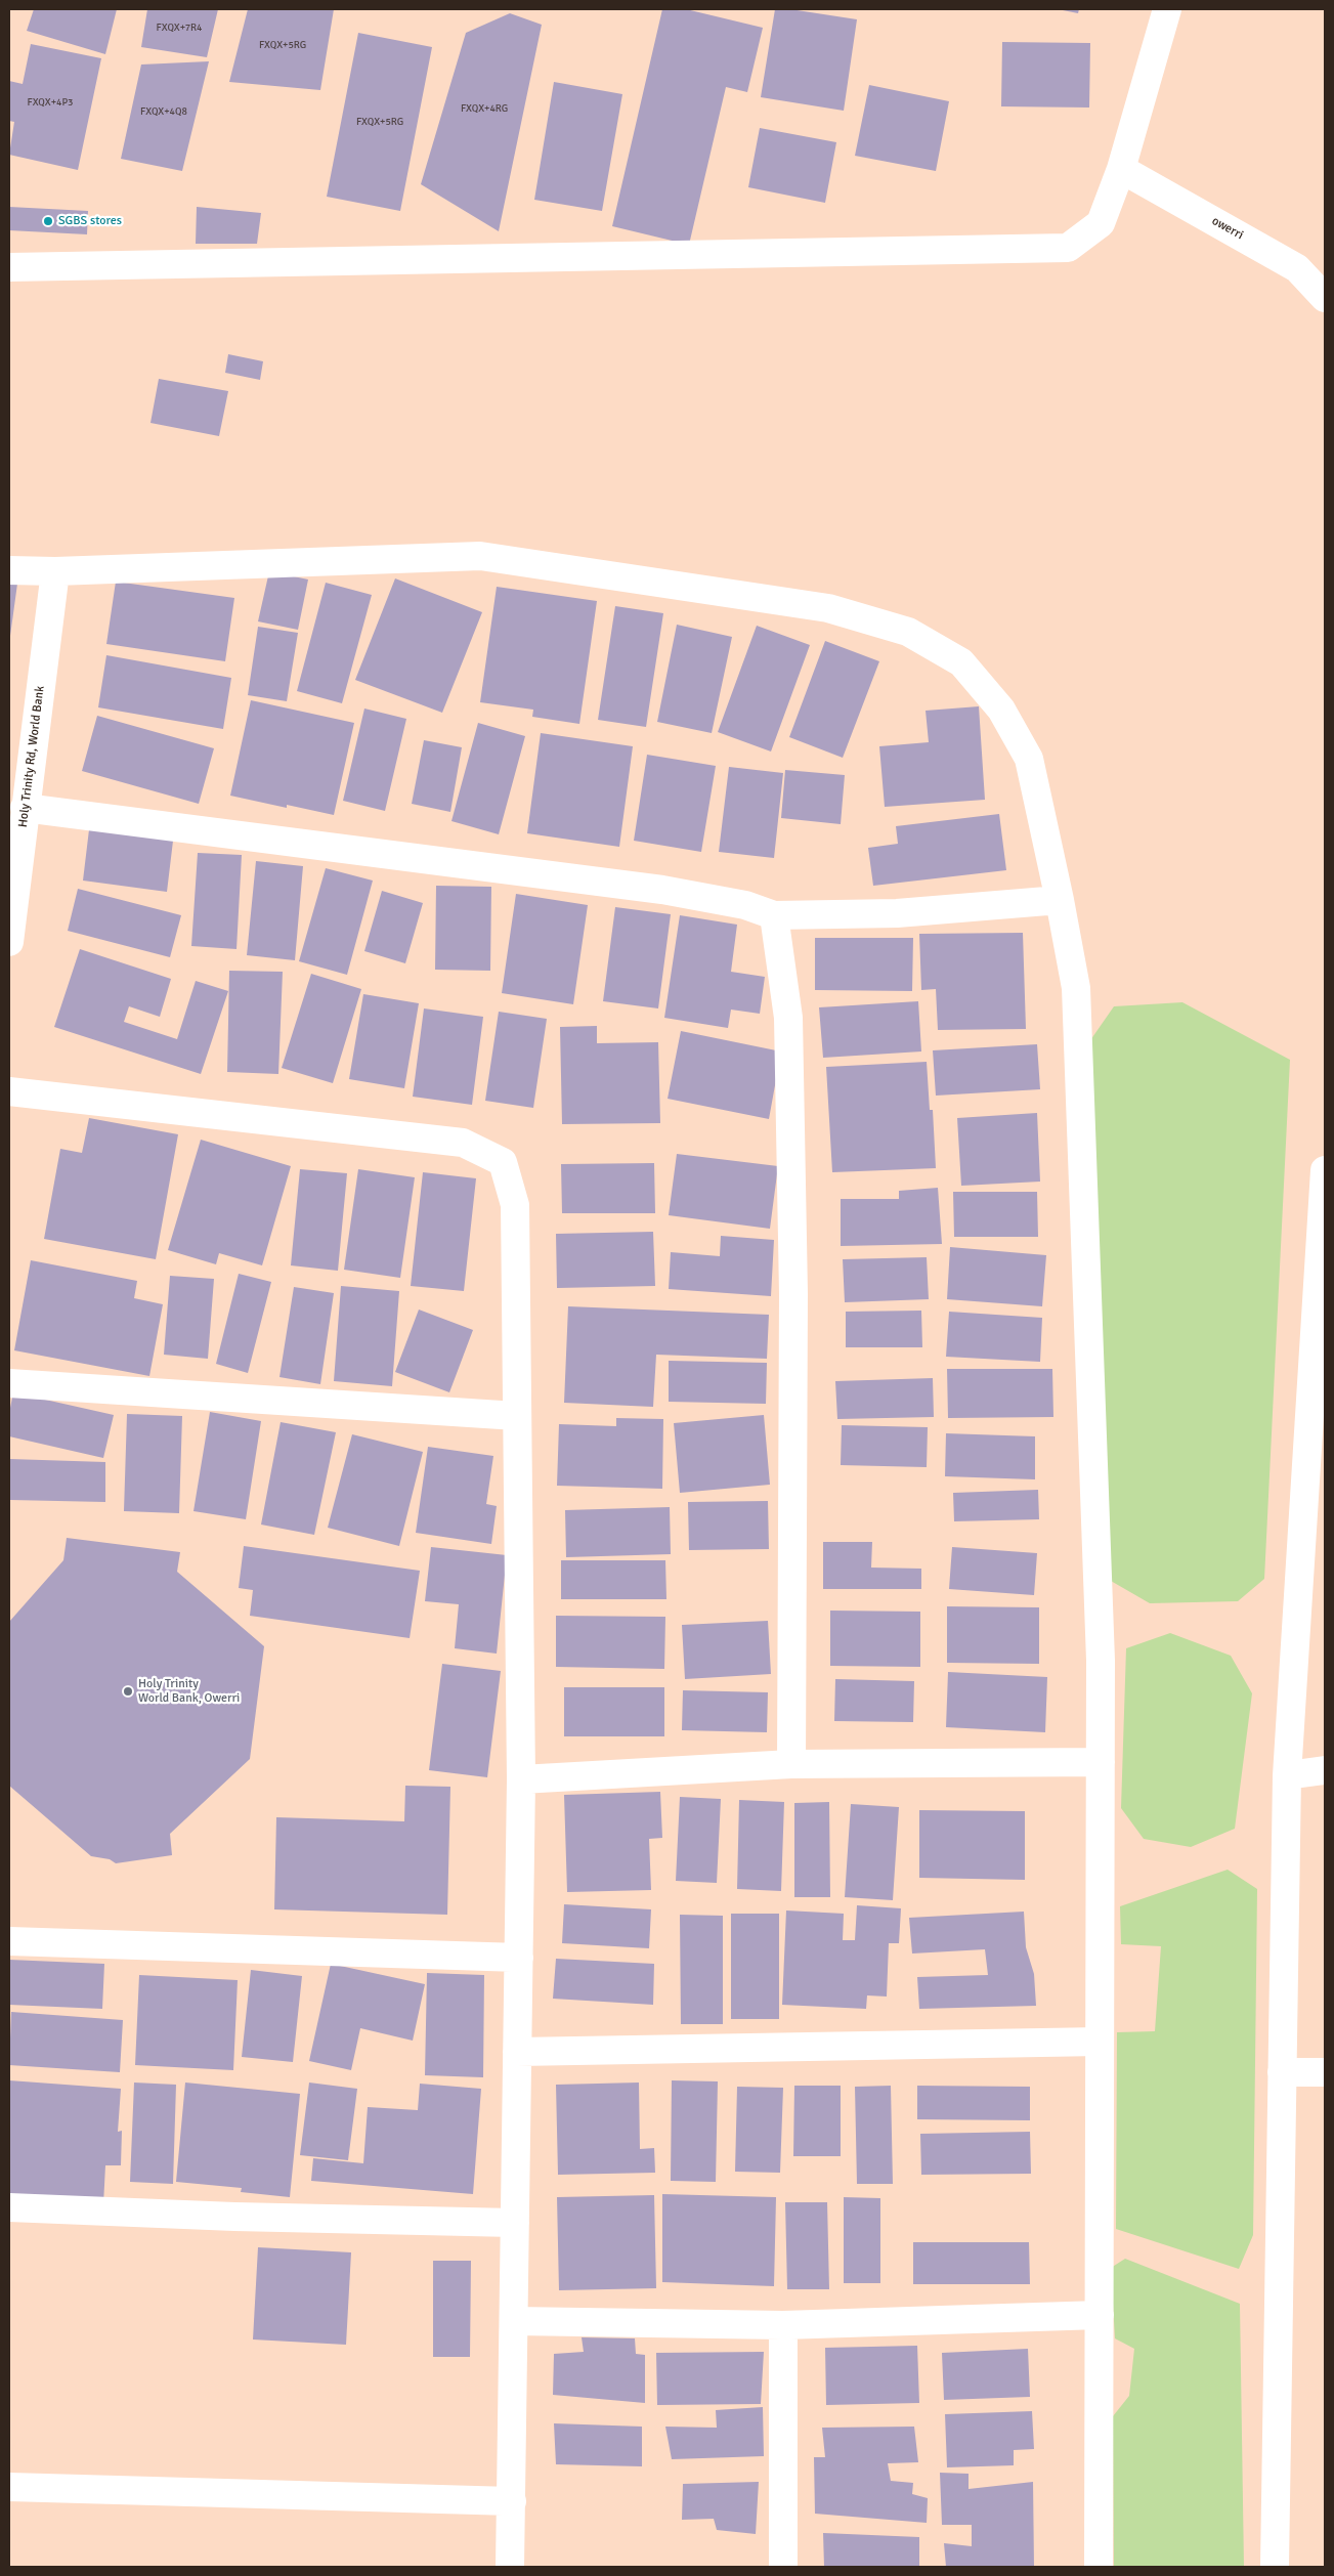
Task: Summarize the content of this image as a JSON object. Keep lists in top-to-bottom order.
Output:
{
  "streets": {
    "street": ["owerri", "Holy Trinity Rd, World Bank"]
  },
  "places": ["SGBS stores", "Holy Trinity World Bank, Owerri"],
  "house_numbers": [
    "FXQX+7R4",
    "FXQX+5RG",
    "FXQX+4P3",
    "FXQX+4RG",
    "FXQX+4Q8",
    "FXQX+5RG"
  ]
}
